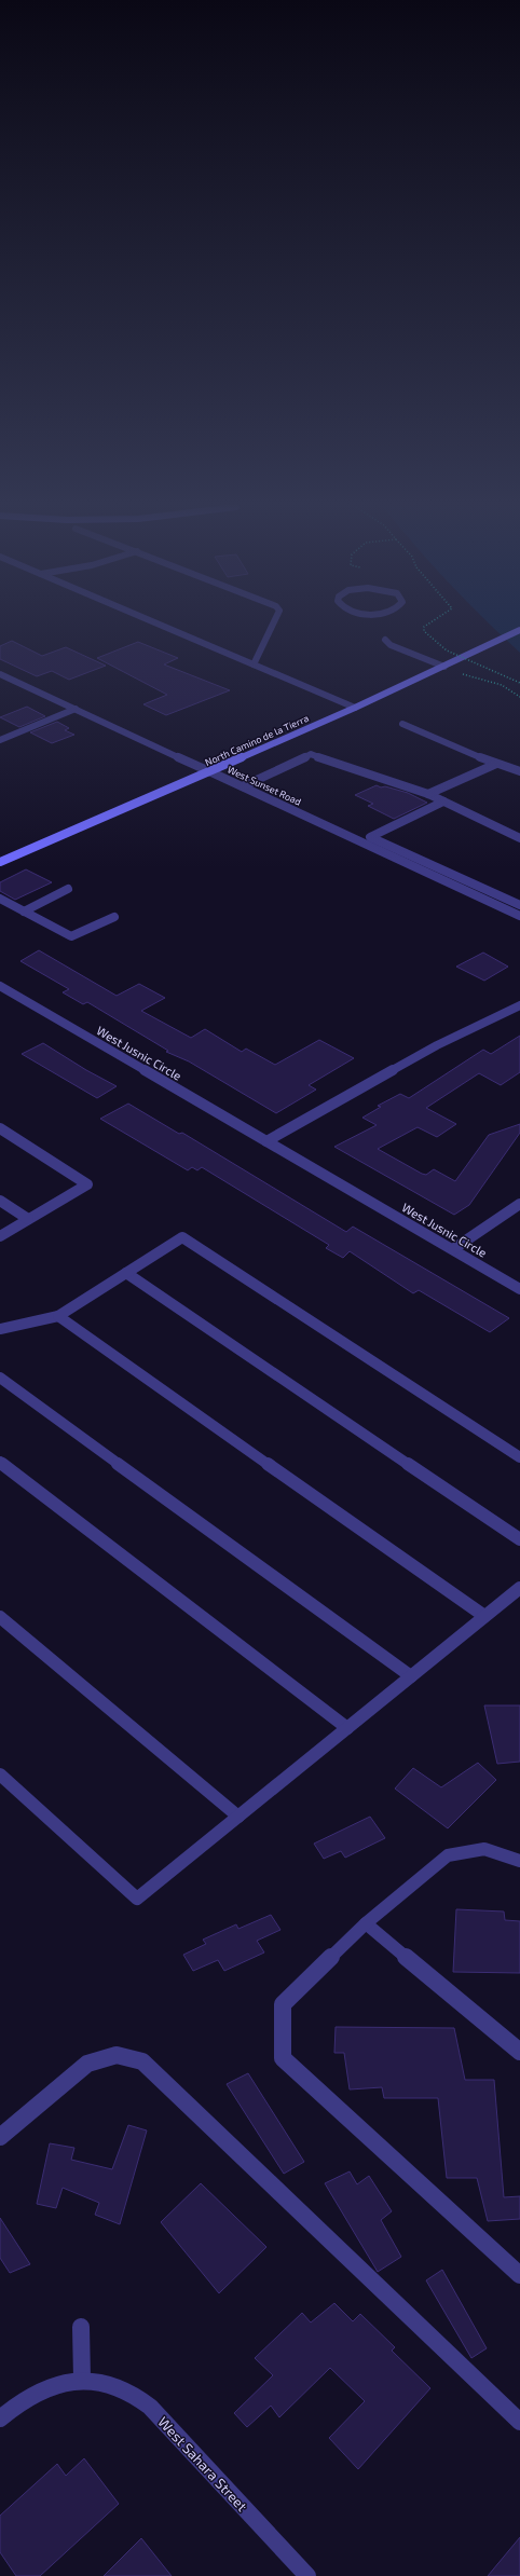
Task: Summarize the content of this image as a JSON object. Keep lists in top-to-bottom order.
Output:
{
  "streets": {
    "street": [
      "North Camino de la Tierra",
      "West Sunset Road",
      "West Jusnic Circle",
      "West Sahara Street"
    ]
  },
  "crossings": [
    ["North Camino de la Tierra", "West Sunset Road"]
  ]
}
